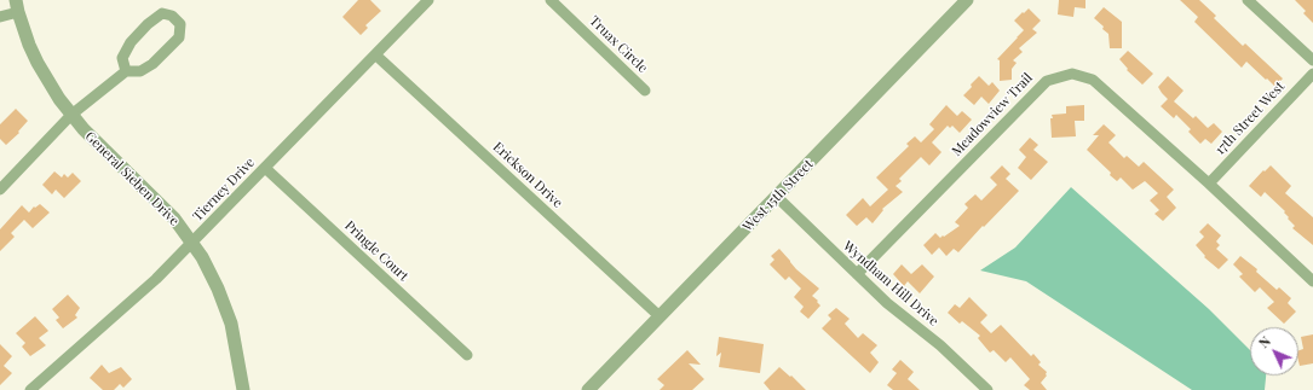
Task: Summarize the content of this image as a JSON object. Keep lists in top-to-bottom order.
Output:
{
  "streets": {
    "street": [
      "Truax Circle",
      "Meadowview Trail",
      "17th Street West",
      "Erickson Drive",
      "General Sieben Drive",
      "Tierney Drive",
      "West 15th Street",
      "Pringle Court",
      "Wyndham Hill Drive"
    ]
  },
  "crossings": [
    ["Meadowview Trail", "17th Street West"],
    ["Meadowview Trail", "Wyndham Hill Drive"],
    ["Erickson Drive", "Tierney Drive"],
    ["Erickson Drive", "West 15th Street"],
    ["General Sieben Drive", "Tierney Drive"],
    ["Tierney Drive", "Pringle Court"],
    ["West 15th Street", "Wyndham Hill Drive"]
  ],
  "north": "top left"
}
